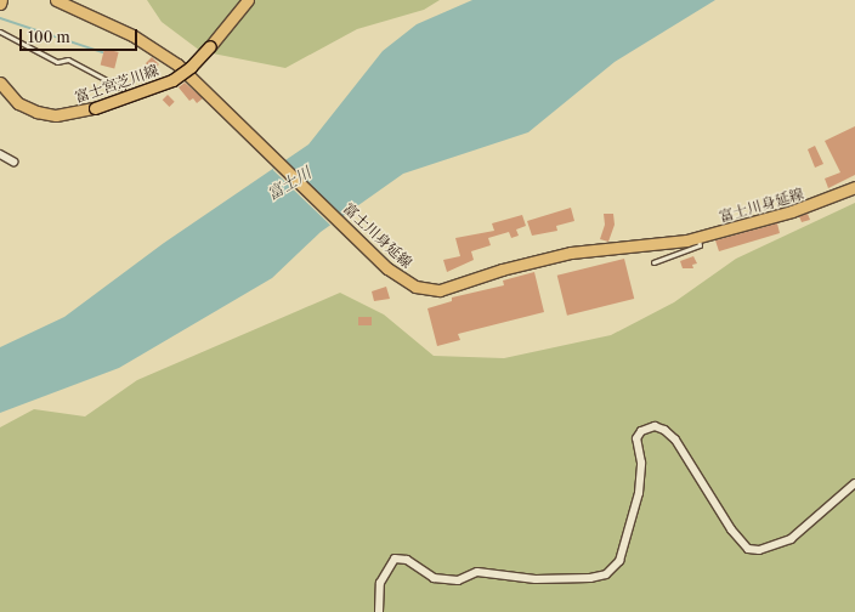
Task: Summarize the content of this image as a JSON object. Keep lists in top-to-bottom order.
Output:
{
  "streets": {
    "main road": ["富士宮芝川線", "富士川身延線"]
  },
  "water": ["富士川"],
  "scale_bar": "100 m"
}
